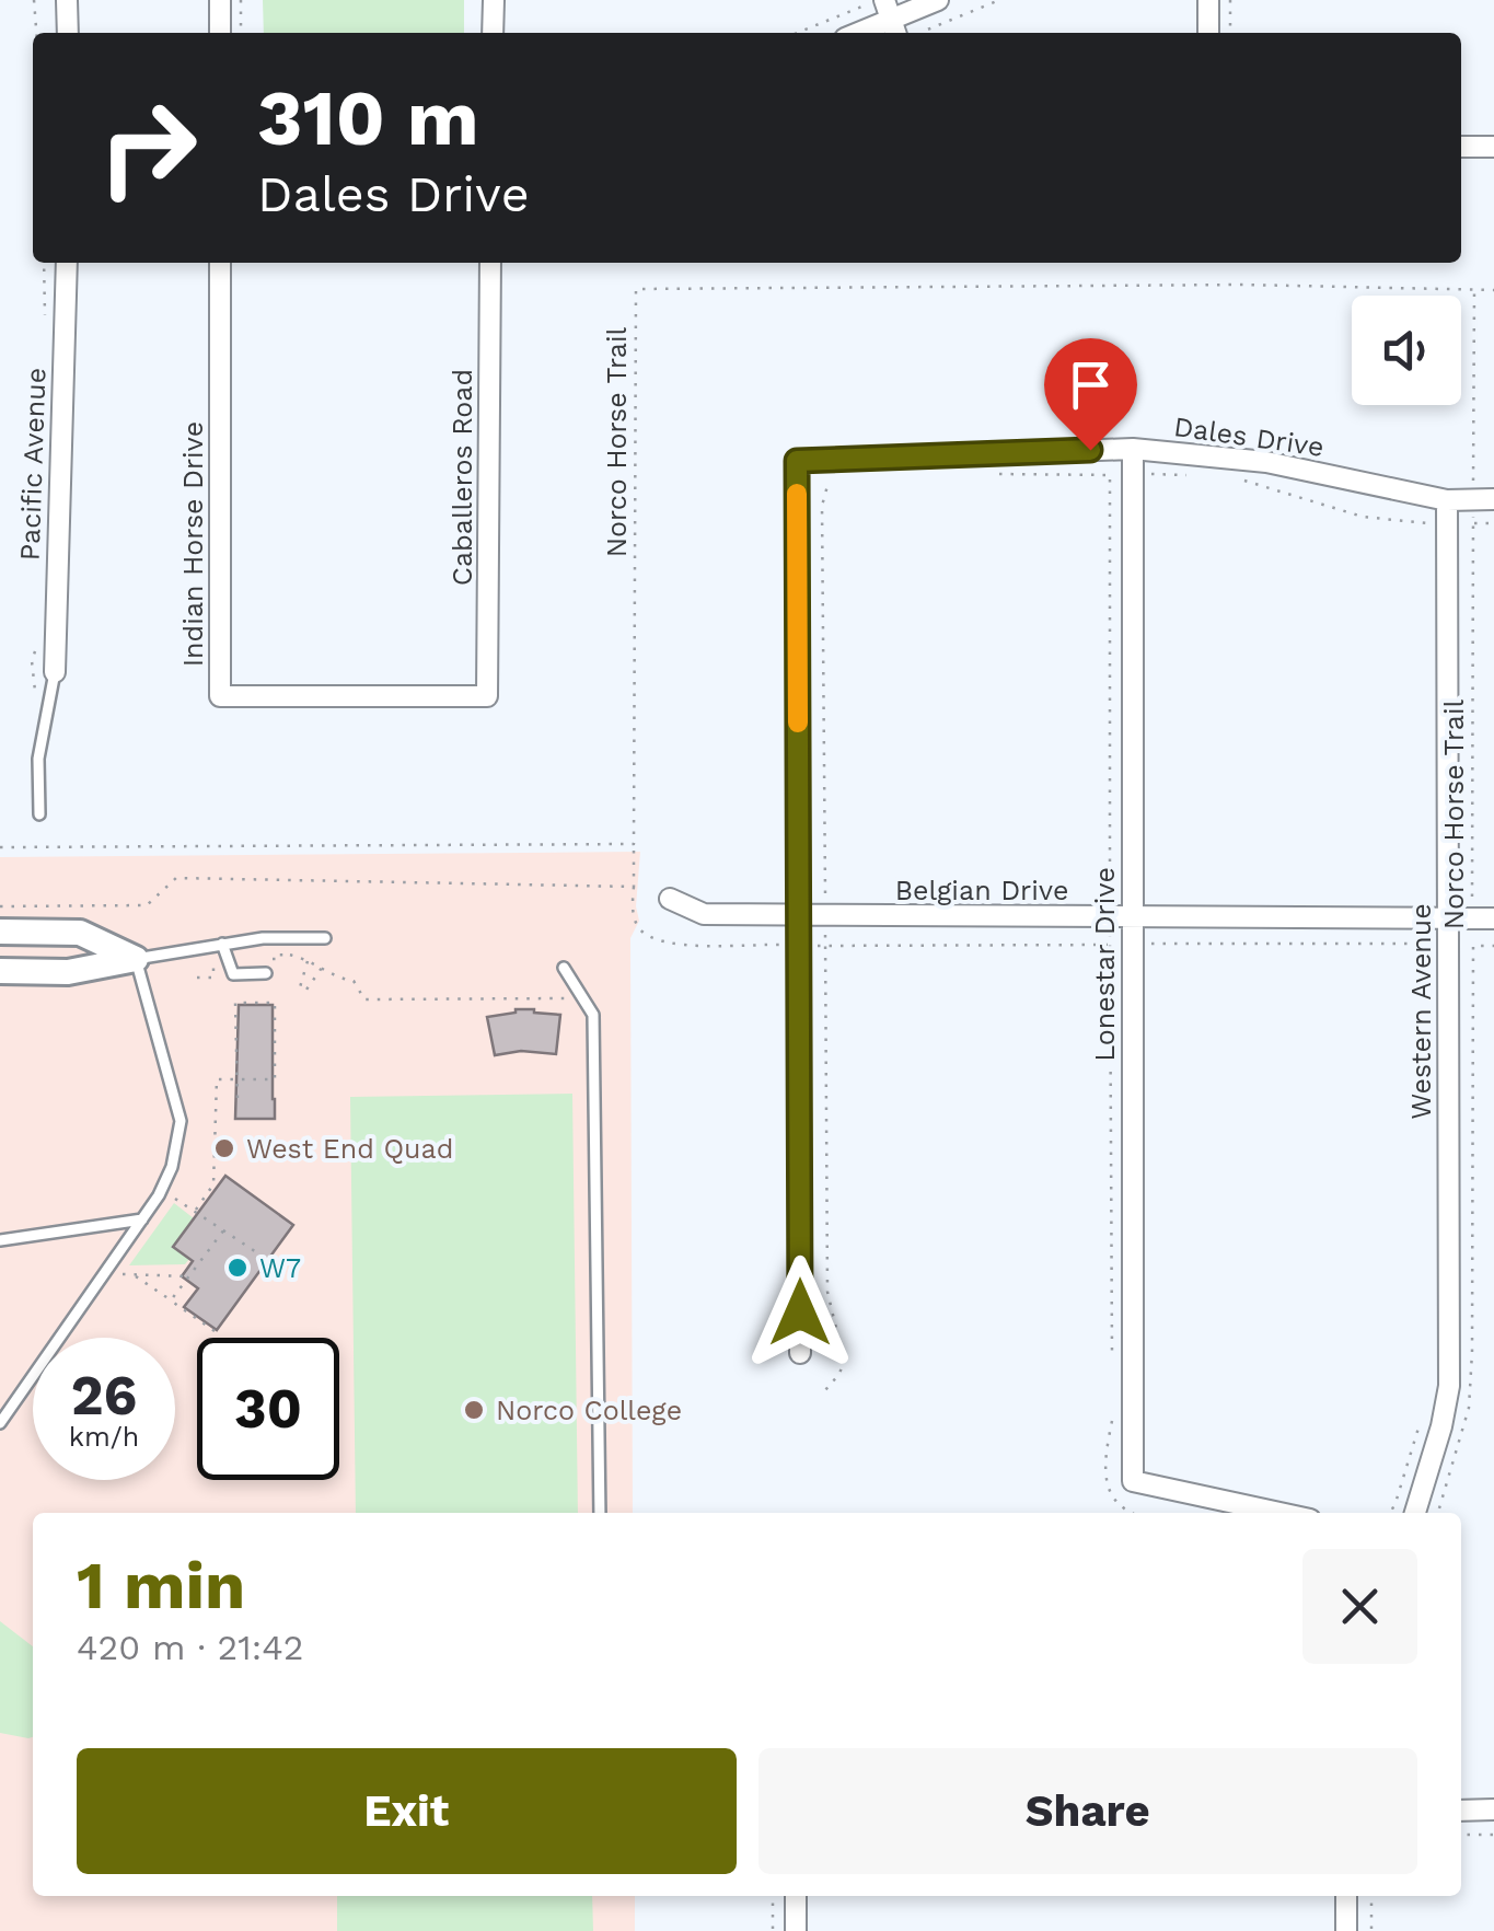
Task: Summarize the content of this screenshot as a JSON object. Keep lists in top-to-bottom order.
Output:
{
  "streets": {
    "street": [
      "Dales Drive",
      "Pacific Avenue",
      "Caballeros Road",
      "Indian Horse Drive",
      "Belgian Drive",
      "Lonestar Drive",
      "Western Avenue"
    ],
    "path": ["Norco Horse Trail"]
  },
  "crossings": [
    ["Dales Drive", "Norco Horse Trail"],
    ["Dales Drive", "Belgian Drive"],
    ["Dales Drive", "Lonestar Drive"],
    ["Dales Drive", "Western Avenue"],
    ["Norco Horse Trail", "Belgian Drive"],
    ["Norco Horse Trail", "Lonestar Drive"],
    ["Norco Horse Trail", "Western Avenue"],
    ["Caballeros Road", "Indian Horse Drive"],
    ["Belgian Drive", "Lonestar Drive"],
    ["Belgian Drive", "Western Avenue"]
  ],
  "places": ["West End Quad", "W7", "Norco College"],
  "page": {
    "turn": ["310 m", "Dales Drive"],
    "speed": "26 km/h",
    "limit": "30",
    "heading": ["1 min", "420 m · 21:42"],
    "buttons": ["Exit", "Share"]
  }
}
